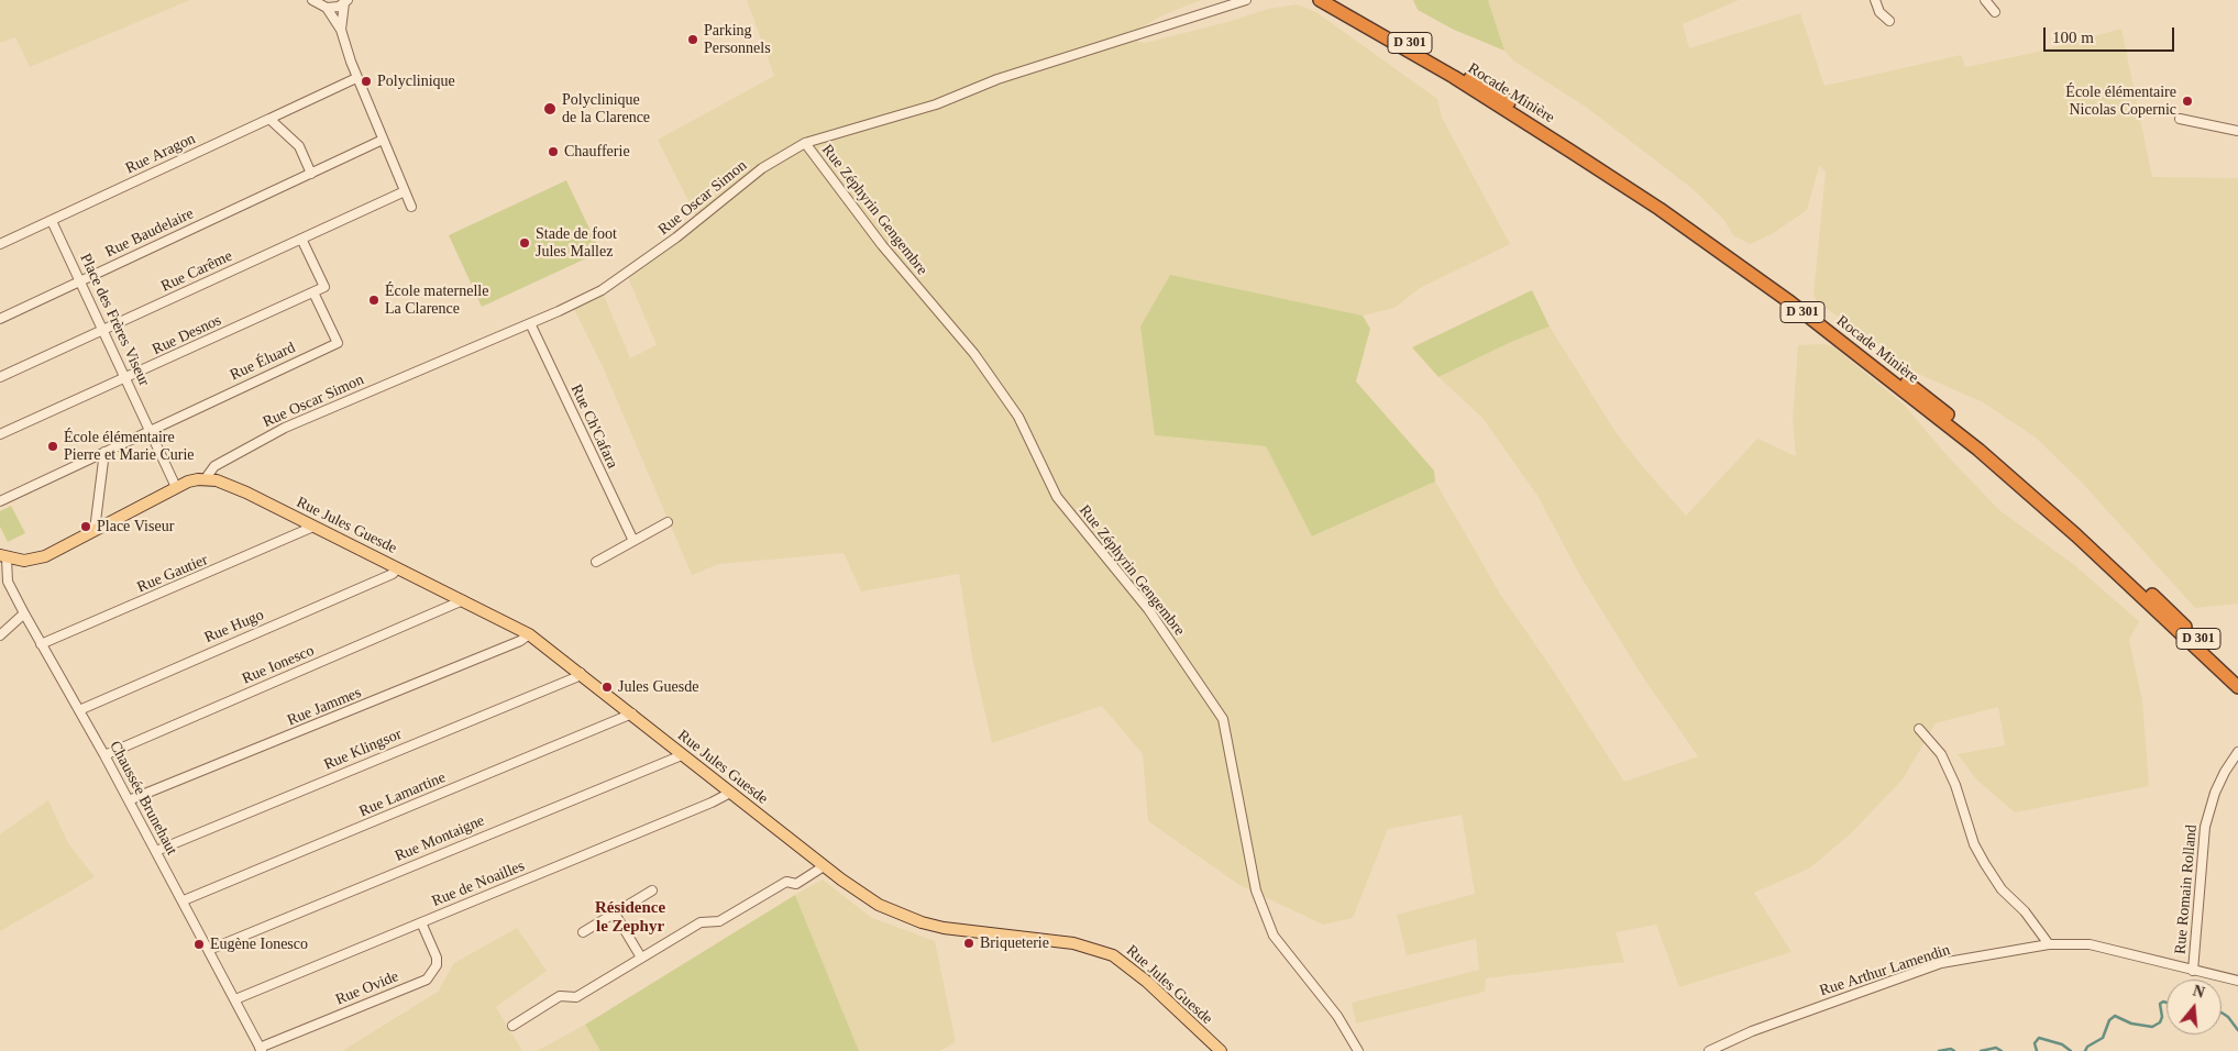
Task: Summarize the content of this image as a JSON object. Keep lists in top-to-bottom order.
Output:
{
  "streets": {
    "highway": ["D 301", "Rocade Minière"],
    "main road": ["Rue Jules Guesde"],
    "street": [
      "Rue Aragon",
      "Rue Oscar Simon",
      "Rue Zéphyrin Gengembre",
      "Rue Baudelaire",
      "Rue Carême",
      "Place des Frères Viseur",
      "Rue Desnos",
      "Rue Éluard",
      "Rue Ch'Cafara",
      "Rue Gautier",
      "Rue Hugo",
      "Rue Ionesco",
      "Rue Jammes",
      "Rue Klingsor",
      "Rue Lamartine",
      "Chaussée Brunehaut",
      "Rue Montaigne",
      "Rue de Noailles",
      "Rue Romain Rolland",
      "Rue Arthur Lamendin",
      "Rue Ovide"
    ]
  },
  "crossings": [
    ["Rue Aragon", "Place des Frères Viseur"],
    ["Rue Oscar Simon", "Rue Zéphyrin Gengembre"],
    ["Rue Oscar Simon", "Rue Ch'Cafara"],
    ["Rue Oscar Simon", "Rue Jules Guesde"],
    ["Rue Baudelaire", "Place des Frères Viseur"],
    ["Rue Carême", "Place des Frères Viseur"],
    ["Rue Carême", "Rue Desnos"],
    ["Place des Frères Viseur", "Rue Desnos"],
    ["Place des Frères Viseur", "Rue Éluard"],
    ["Rue Desnos", "Rue Éluard"],
    ["Rue Jules Guesde", "Rue Gautier"],
    ["Rue Jules Guesde", "Rue Hugo"],
    ["Rue Jules Guesde", "Rue Ionesco"],
    ["Rue Jules Guesde", "Rue Jammes"],
    ["Rue Jules Guesde", "Rue Klingsor"],
    ["Rue Jules Guesde", "Rue Lamartine"],
    ["Rue Jules Guesde", "Rue Montaigne"],
    ["Rue Jules Guesde", "Rue de Noailles"],
    ["Rue Gautier", "Chaussée Brunehaut"],
    ["Rue Hugo", "Chaussée Brunehaut"],
    ["Rue Ionesco", "Chaussée Brunehaut"],
    ["Rue Jammes", "Chaussée Brunehaut"],
    ["Rue Klingsor", "Chaussée Brunehaut"],
    ["Rue Lamartine", "Chaussée Brunehaut"],
    ["Chaussée Brunehaut", "Rue Montaigne"],
    ["Chaussée Brunehaut", "Rue de Noailles"],
    ["Chaussée Brunehaut", "Rue Ovide"],
    ["Rue de Noailles", "Rue Ovide"],
    ["Rue Romain Rolland", "Rue Arthur Lamendin"]
  ],
  "districts": ["Résidence le Zephyr"],
  "places": [
    "Parking Personnels",
    "Polyclinique",
    "École élémentaire Nicolas Copernic",
    "Polyclinique de la Clarence",
    "Chaufferie",
    "Stade de foot Jules Mallez",
    "École maternelle La Clarence",
    "École élémentaire Pierre et Marie Curie",
    "Place Viseur",
    "Jules Guesde",
    "Briqueterie",
    "Eugène Ionesco"
  ],
  "scale_bar": "100 m",
  "north": "top"
}
